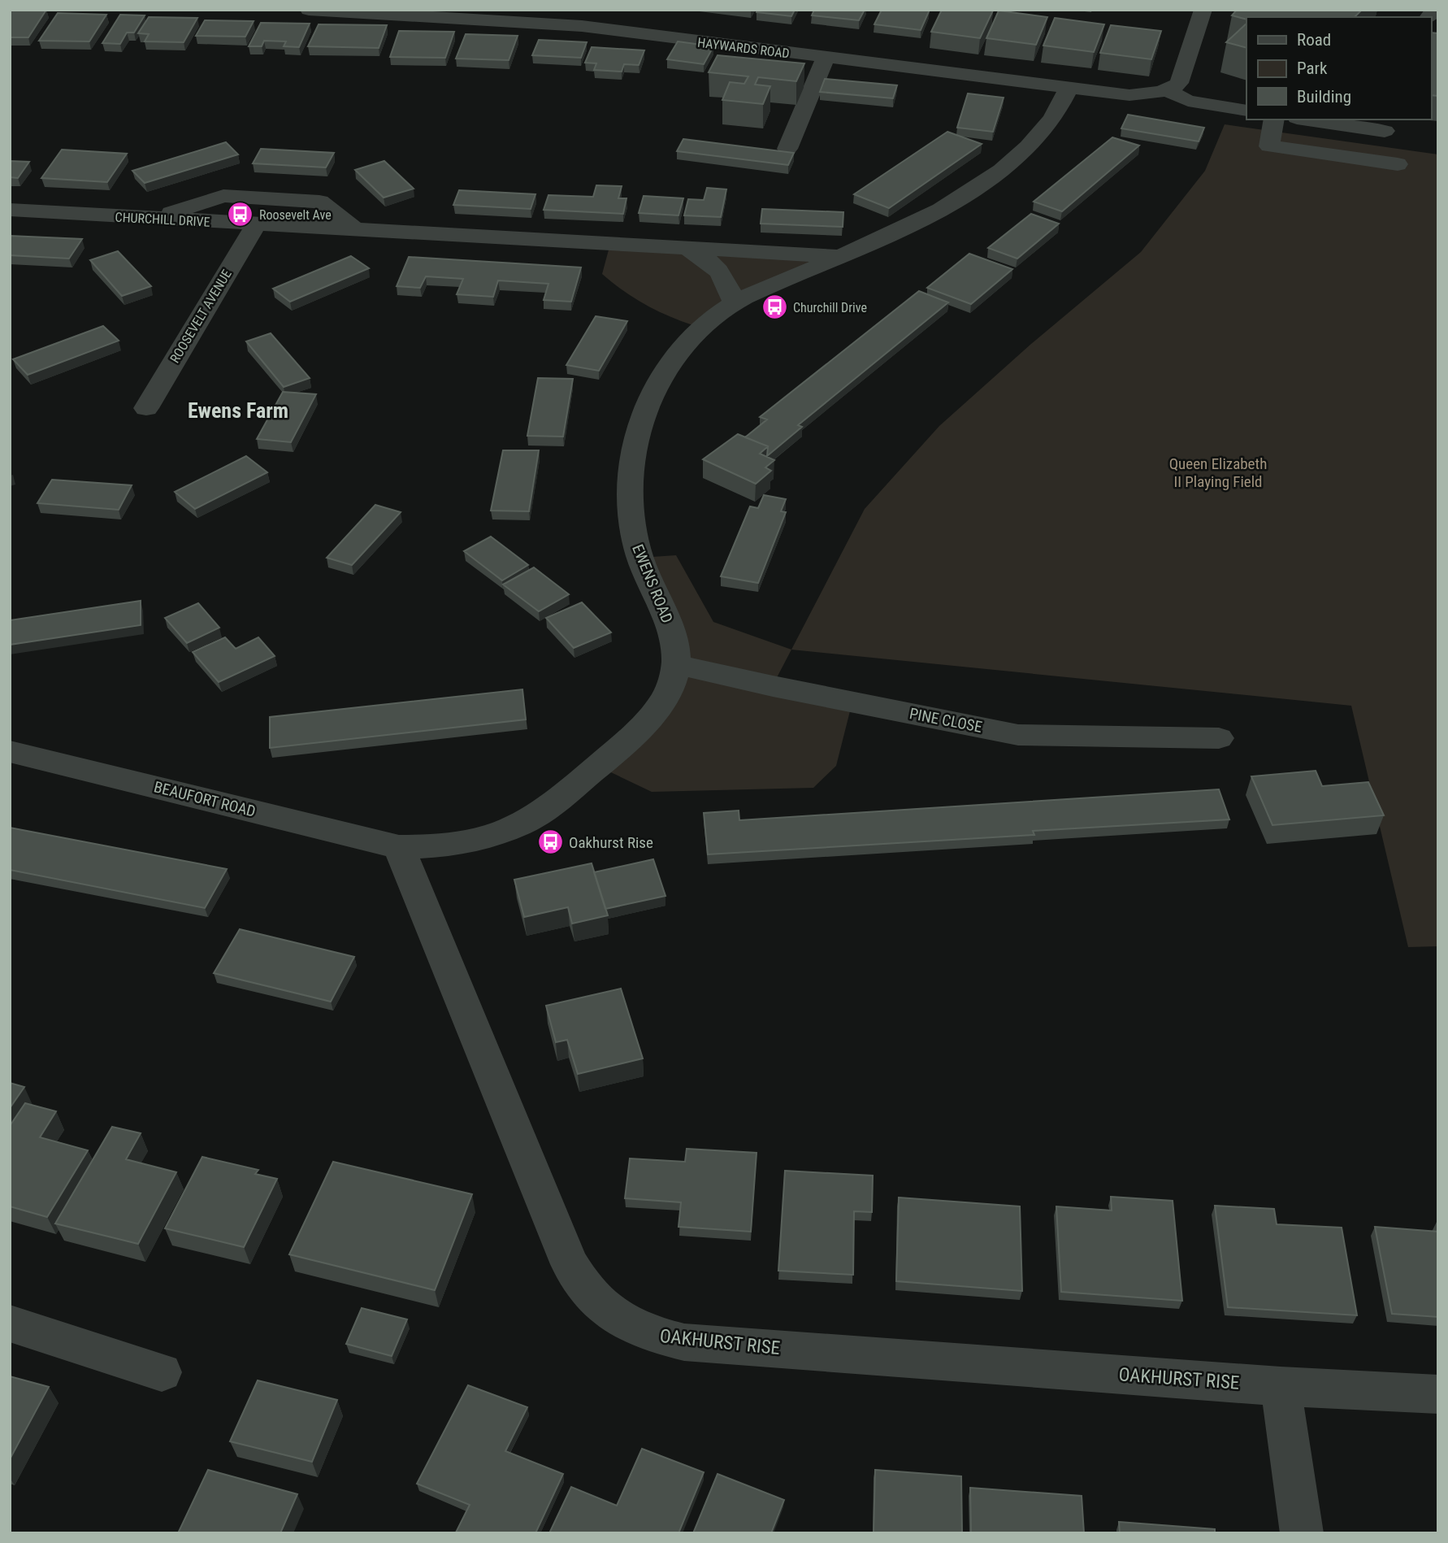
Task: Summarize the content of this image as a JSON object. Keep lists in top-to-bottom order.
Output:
{
  "streets": {
    "street": [
      "HAYWARDS ROAD",
      "CHURCHILL DRIVE",
      "ROOSEVELT AVENUE",
      "EWENS ROAD",
      "PINE CLOSE",
      "BEAUFORT ROAD",
      "OAKHURST RISE"
    ]
  },
  "crossings": [
    ["CHURCHILL DRIVE", "ROOSEVELT AVENUE"],
    ["CHURCHILL DRIVE", "EWENS ROAD"],
    ["EWENS ROAD", "PINE CLOSE"],
    ["EWENS ROAD", "BEAUFORT ROAD"],
    ["EWENS ROAD", "OAKHURST RISE"],
    ["BEAUFORT ROAD", "OAKHURST RISE"]
  ],
  "districts": ["Ewens Farm"],
  "parks": ["Queen Elizabeth II Playing Field"],
  "places": {
    "bus stop": ["Roosevelt Ave", "Churchill Drive", "Oakhurst Rise"]
  },
  "legend": ["Road", "Park", "Building"]
}
